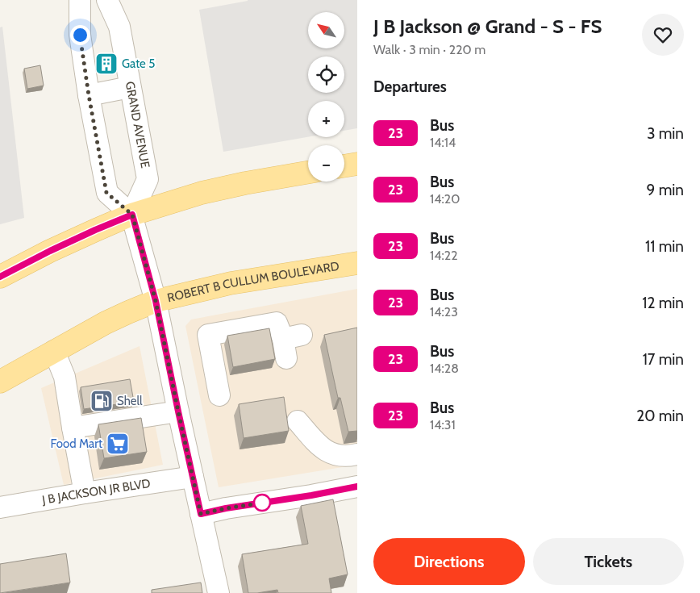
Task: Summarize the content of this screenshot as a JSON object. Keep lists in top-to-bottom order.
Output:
{
  "streets": {
    "main road": ["ROBERT B CULLUM BOULEVARD"],
    "street": ["GRAND AVENUE", "J B JACKSON JR BLVD"]
  },
  "places": {
    "building": ["Gate 5"],
    "fuel station": ["Shell"],
    "supermarket": ["Food Mart"]
  },
  "lines": ["bus line 23"],
  "north": "top left",
  "page": {
    "heading": [
      ["J B Jackson @ Grand - S - FS", "Walk · 3 min · 220 m"],
      "Departures"
    ],
    "map_buttons": ["+", "−"],
    "list": [
      {
        "mark": "23",
        "name": "Bus",
        "note": "14:14",
        "value": "3 min"
      },
      {
        "mark": "23",
        "name": "Bus",
        "note": "14:20",
        "value": "9 min"
      },
      {
        "mark": "23",
        "name": "Bus",
        "note": "14:22",
        "value": "11 min"
      },
      {
        "mark": "23",
        "name": "Bus",
        "note": "14:23",
        "value": "12 min"
      },
      {
        "mark": "23",
        "name": "Bus",
        "note": "14:28",
        "value": "17 min"
      },
      {
        "mark": "23",
        "name": "Bus",
        "note": "14:31",
        "value": "20 min"
      }
    ],
    "buttons": ["Directions", "Tickets"]
  }
}
